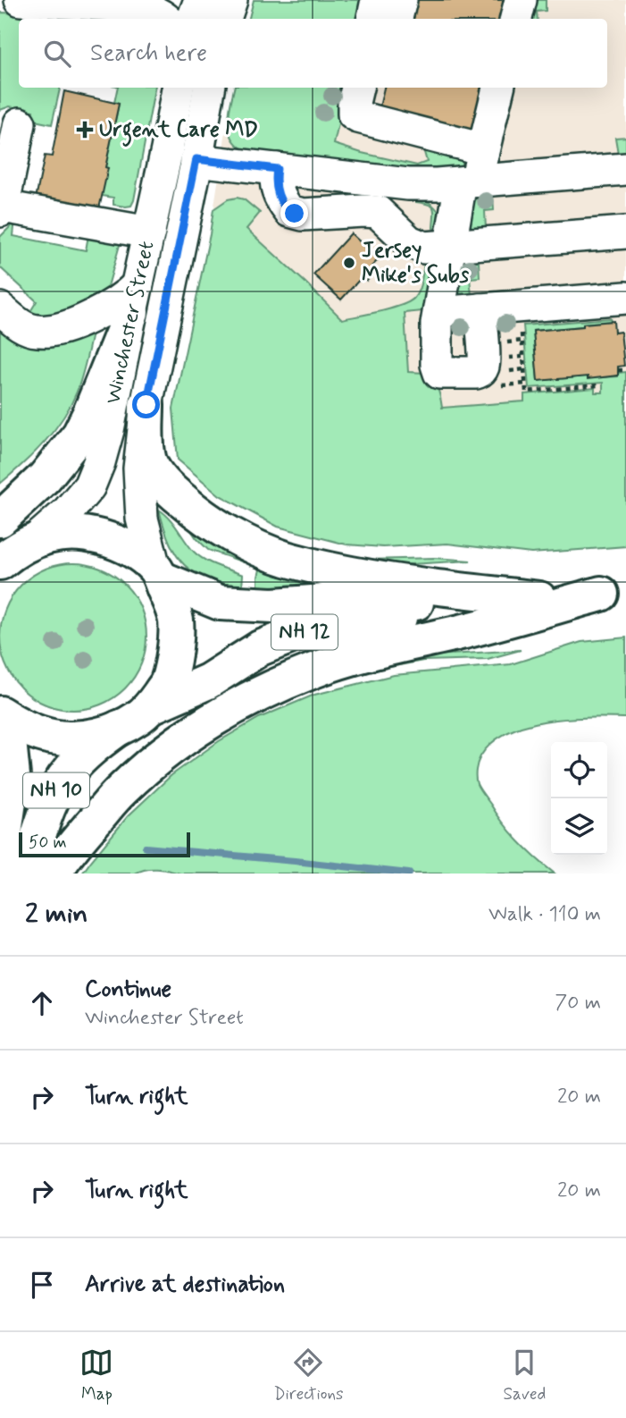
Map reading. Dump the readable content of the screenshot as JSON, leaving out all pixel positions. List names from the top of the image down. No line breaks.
{"streets":{"main road":["NH 12","NH 10"],"street":["Winchester Street"]},"crossings":[["Winchester Street","NH 12"],["Winchester Street","NH 10"],["NH 12","NH 10"]],"places":{"health":["Urgent Care MD"],"other":["Jersey Mike's Subs"]},"scale_bar":"50 m","page":{"search":"Search here","scale":"50 m","heading":["2 min","Walk · 110 m"],"list":[["Continue","Winchester Street","70 m"],["Turn right","20 m"],["Turn right","20 m"],"Arrive at destination"],"nav":["Map","Directions","Saved"]}}
